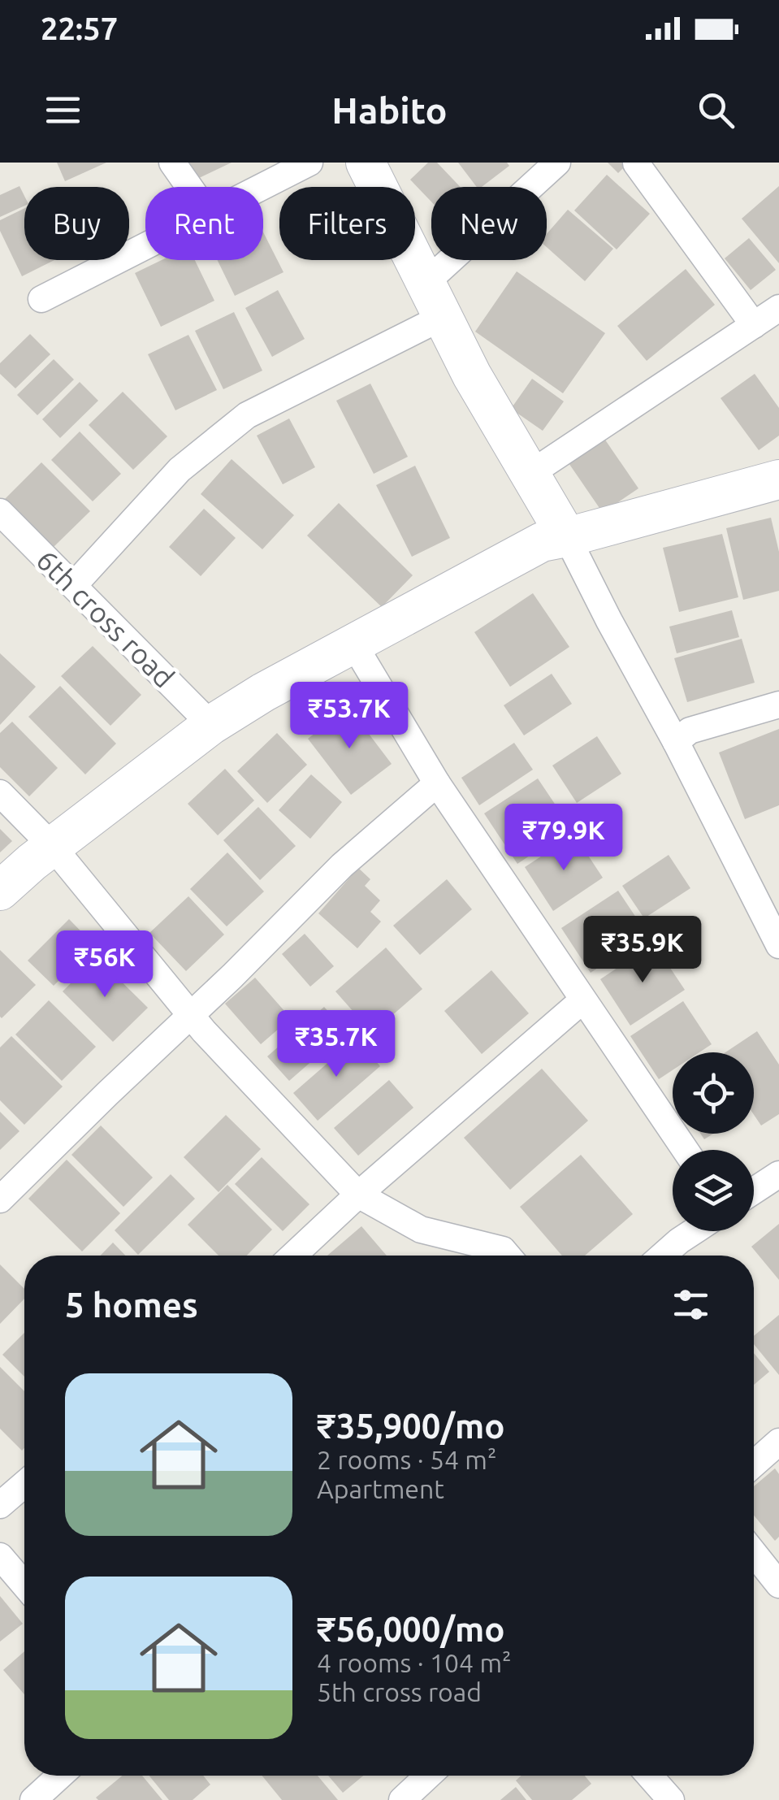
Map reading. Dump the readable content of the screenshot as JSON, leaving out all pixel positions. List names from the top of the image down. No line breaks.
{"streets":{"street":["6th cross road"]},"page":{"status":"22:57","header":"Habito","chip":["Buy","Rent","Filters","New"],"price":["₹53.7K","₹79.9K","₹35.9K","₹56K","₹35.7K"],"heading":"5 homes","list":[{"name":"₹35,900/mo","note":"2 rooms · 54 m² · Apartment"},{"name":"₹56,000/mo","note":"4 rooms · 104 m² · 5th cross road"}]}}
